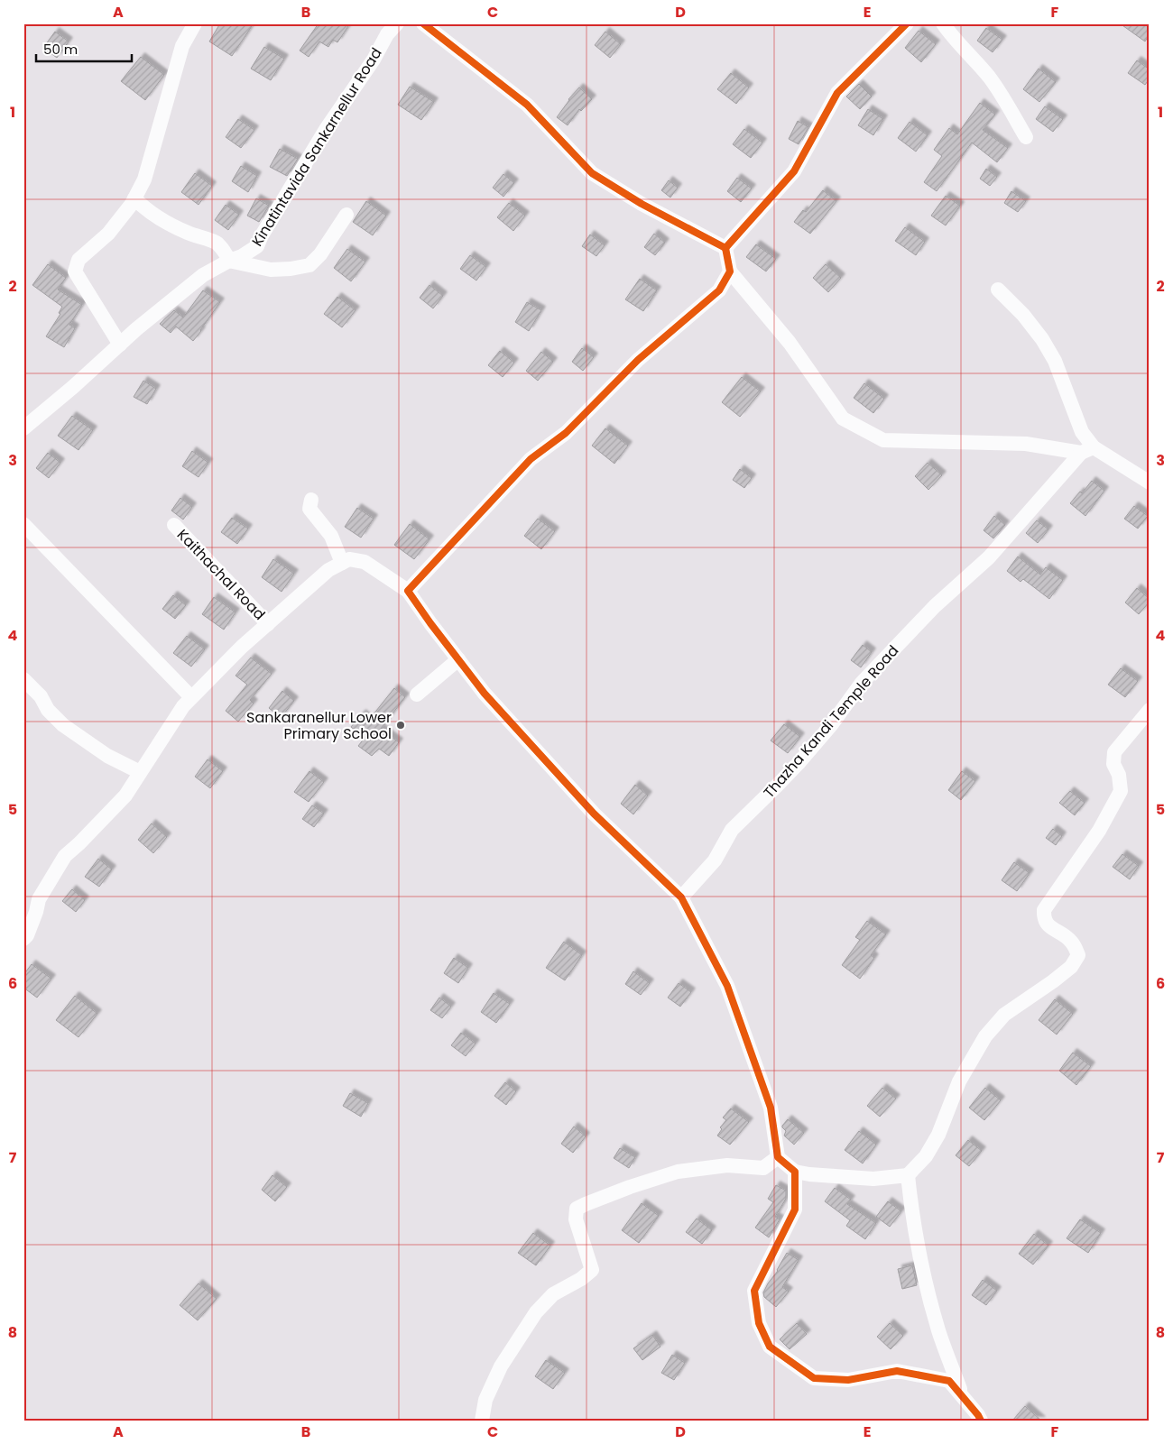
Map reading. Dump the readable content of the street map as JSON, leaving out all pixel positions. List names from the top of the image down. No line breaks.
{"streets":{"street":["Kinatintavida Sankarnellur Road","Kaithachal Road","Thazha Kandi Temple Road"]},"places":["Sankaranellur Lower Primary School"],"scale_bar":"50 m","grid":{"columns":["A","B","C","D","E","F"],"rows":["1","2","3","4","5","6","7","8"]}}
